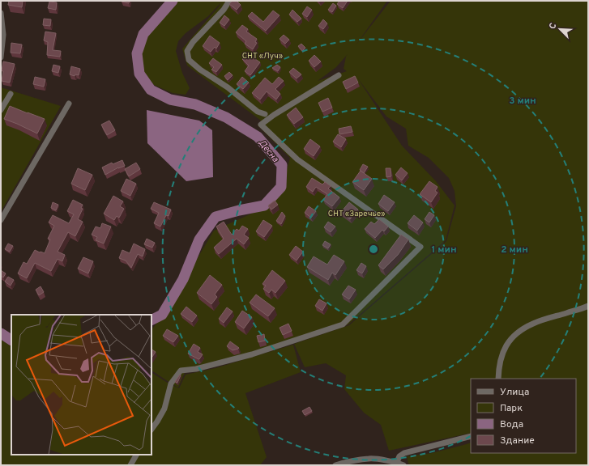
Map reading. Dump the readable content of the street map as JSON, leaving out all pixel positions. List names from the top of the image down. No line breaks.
{"water":["Десна"],"parks":["СНТ «Луч»","СНТ «Заречье»"],"legend":["Улица","Парк","Вода","Здание"],"north":"top left","rings":["3 мин","1 мин","2 мин"]}
